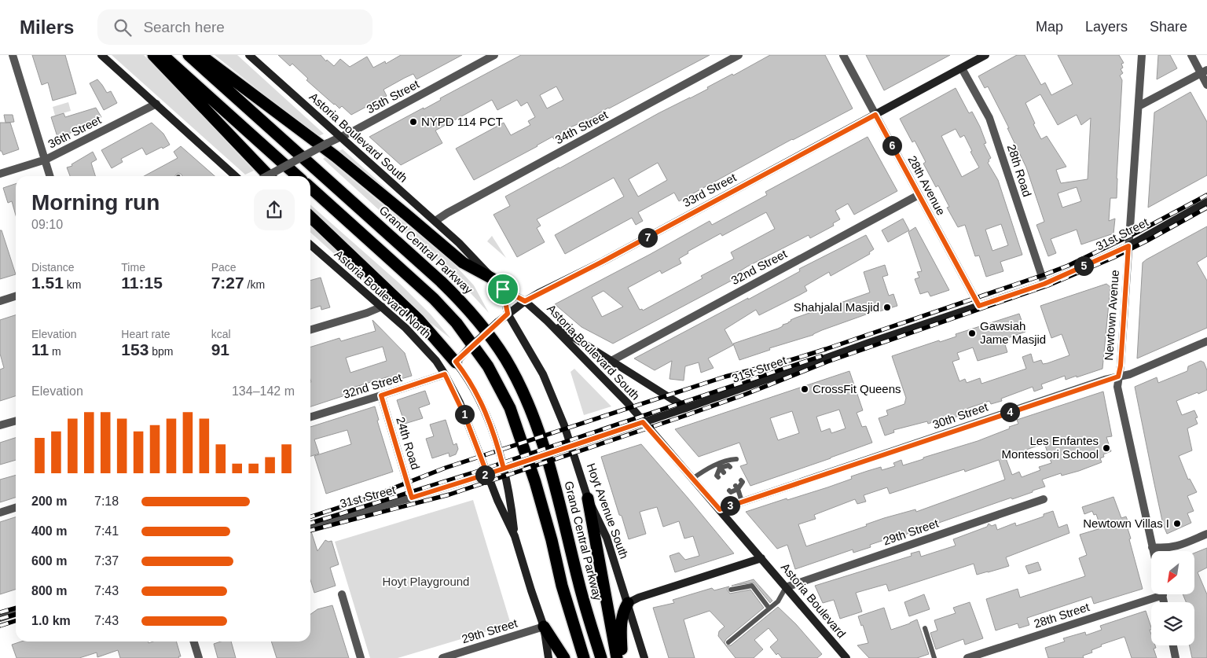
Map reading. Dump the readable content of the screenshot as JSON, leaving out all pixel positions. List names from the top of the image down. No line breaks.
{"streets":{"highway":["Grand Central Parkway"],"main road":["Astoria Boulevard South","33rd Street","31st Street","Astoria Boulevard North","Hoyt Avenue South","Astoria Boulevard"],"street":["35th Street","34th Street","36th Street","28th Road","28th Avenue","32nd Street","Newtown Avenue","30th Street","24th Road","29th Street","28th Street"]},"crossings":[["35th Street","Astoria Boulevard South"],["34th Street","Astoria Boulevard South"],["Astoria Boulevard South","33rd Street"],["Astoria Boulevard South","31st Street"],["Astoria Boulevard South","30th Street"],["Astoria Boulevard South","Hoyt Avenue South"],["Astoria Boulevard South","Astoria Boulevard"],["28th Road","33rd Street"],["28th Road","31st Street"],["28th Avenue","33rd Street"],["28th Avenue","31st Street"],["28th Avenue","32nd Street"],["33rd Street","Hoyt Avenue South"],["31st Street","Astoria Boulevard North"],["31st Street","Newtown Avenue"],["31st Street","24th Road"],["31st Street","Hoyt Avenue South"],["32nd Street","Astoria Boulevard North"],["32nd Street","24th Road"],["Newtown Avenue","30th Street"],["29th Street","Astoria Boulevard"]],"parks":["Hoyt Playground"],"places":["NYPD 114 PCT","Shahjalal Masjid","Gawsiah Jame Masjid","CrossFit Queens","Les Enfantes Montessori School","Newtown Villas I"],"north":"bottom left","page":{"header":"Milers","search":"Search here","nav":["Map","Layers","Share"],"pins":["6","7","5","4","1","2","3"],"heading":["Morning run","09:10"],"stats":[["Distance","1.51 km"],["Time","11:15"],["Pace","7:27 /km"],["Elevation","11 m"],["Heart rate","153 bpm"],["kcal","91"]],"chart":["Elevation","134–142 m"],"list":[{"name":"200 m","note":"7:18"},{"name":"400 m","note":"7:41"},{"name":"600 m","note":"7:37"},{"name":"800 m","note":"7:43"},{"name":"1.0 km","note":"7:43"}]}}
